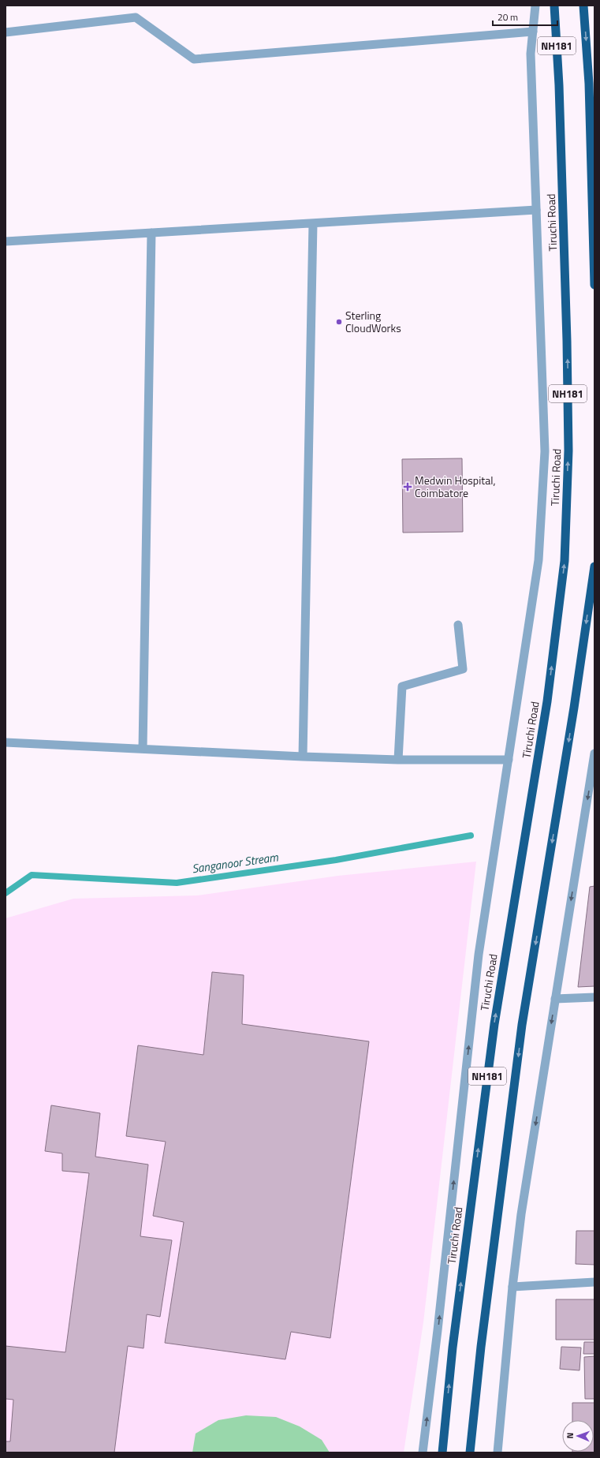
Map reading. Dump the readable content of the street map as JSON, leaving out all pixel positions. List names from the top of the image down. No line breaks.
{"streets":{"highway":["NH181","Tiruchi Road"]},"water":["Sanganoor Stream"],"places":{"other":["Sterling CloudWorks"],"health":["Medwin Hospital, Coimbatore"]},"scale_bar":"20 m","north":"left"}
